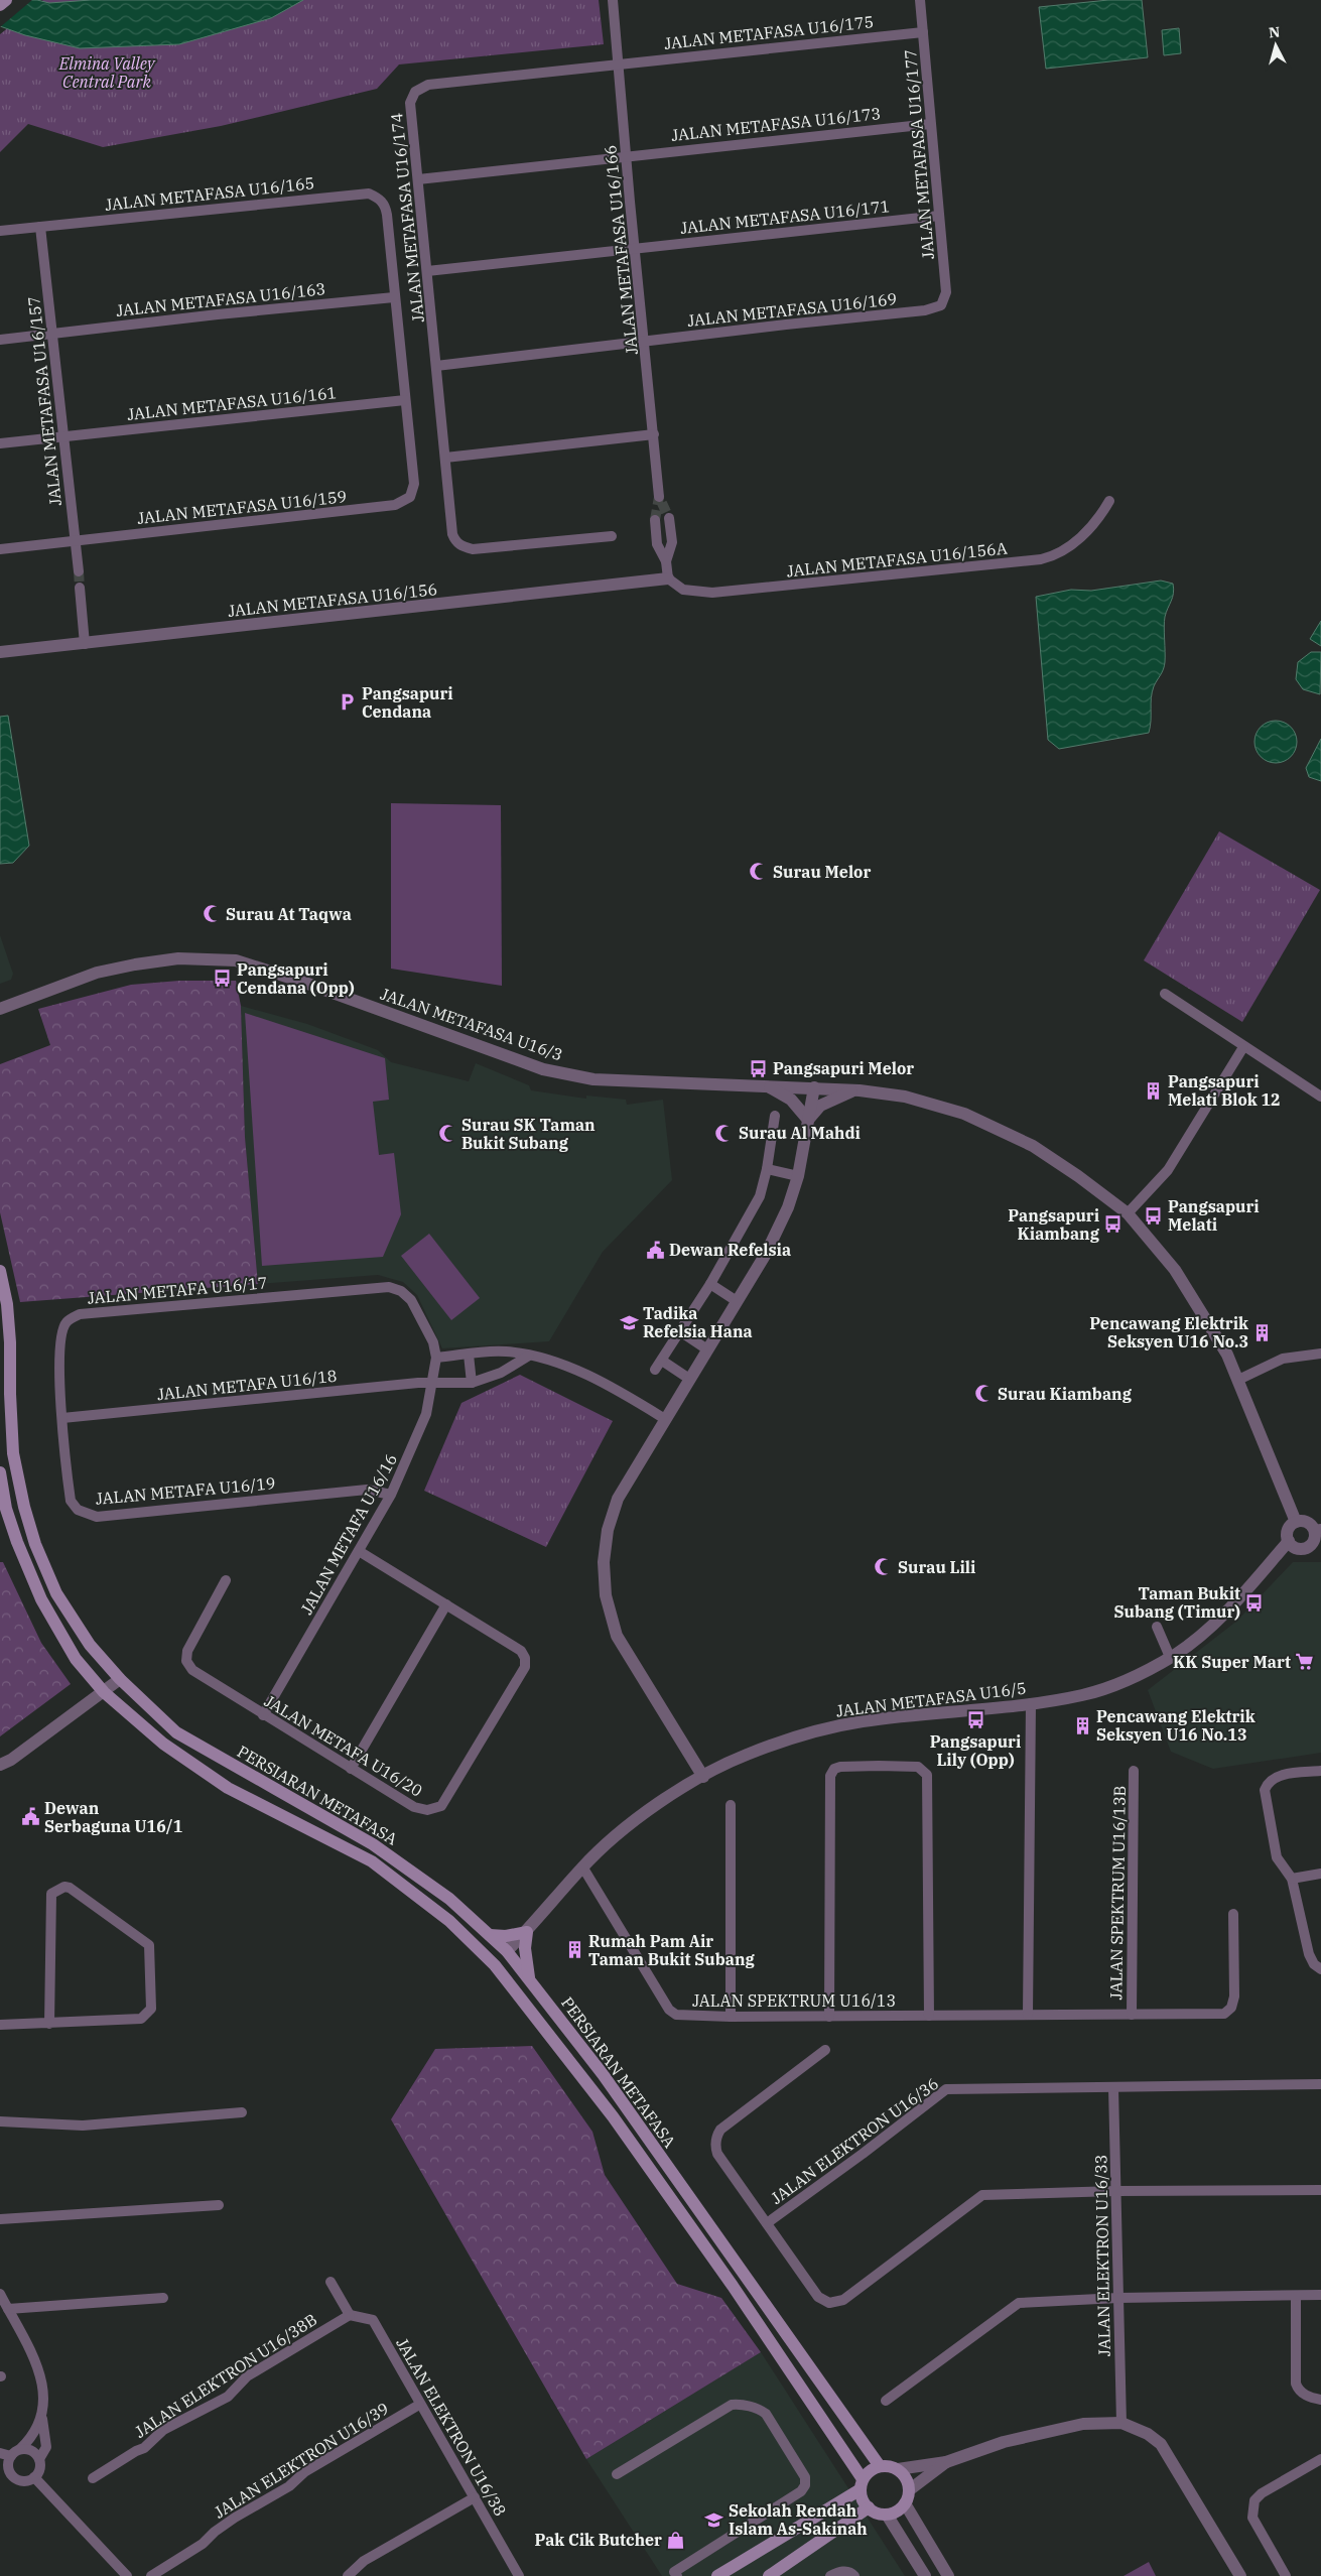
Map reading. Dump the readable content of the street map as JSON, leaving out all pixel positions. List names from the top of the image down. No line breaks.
{"streets":{"main road":["PERSIARAN METAFASA"],"street":["JALAN METAFASA U16/175","JALAN METAFASA U16/173","JALAN METAFASA U16/177","JALAN METAFASA U16/165","JALAN METAFASA U16/171","JALAN METAFASA U16/174","JALAN METAFASA U16/166","JALAN METAFASA U16/163","JALAN METAFASA U16/169","JALAN METAFASA U16/157","JALAN METAFASA U16/161","JALAN METAFASA U16/159","JALAN METAFASA U16/156A","JALAN METAFASA U16/156","JALAN METAFASA U16/3","JALAN METAFA U16/17","JALAN METAFA U16/18","JALAN METAFA U16/19","JALAN METAFA U16/16","JALAN METAFASA U16/5","JALAN METAFA U16/20","JALAN SPEKTRUM U16/13B","JALAN SPEKTRUM U16/13","JALAN ELEKTRON U16/36","JALAN ELEKTRON U16/33","JALAN ELEKTRON U16/38B","JALAN ELEKTRON U16/38","JALAN ELEKTRON U16/39"]},"crossings":[["JALAN METAFASA U16/175","JALAN METAFASA U16/177"],["JALAN METAFASA U16/175","JALAN METAFASA U16/174"],["JALAN METAFASA U16/175","JALAN METAFASA U16/166"],["JALAN METAFASA U16/173","JALAN METAFASA U16/177"],["JALAN METAFASA U16/173","JALAN METAFASA U16/174"],["JALAN METAFASA U16/173","JALAN METAFASA U16/166"],["JALAN METAFASA U16/177","JALAN METAFASA U16/171"],["JALAN METAFASA U16/177","JALAN METAFASA U16/169"],["JALAN METAFASA U16/165","JALAN METAFASA U16/163"],["JALAN METAFASA U16/165","JALAN METAFASA U16/157"],["JALAN METAFASA U16/171","JALAN METAFASA U16/174"],["JALAN METAFASA U16/171","JALAN METAFASA U16/166"],["JALAN METAFASA U16/174","JALAN METAFASA U16/166"],["JALAN METAFASA U16/174","JALAN METAFASA U16/169"],["JALAN METAFASA U16/166","JALAN METAFASA U16/169"],["JALAN METAFASA U16/163","JALAN METAFASA U16/157"],["JALAN METAFASA U16/157","JALAN METAFASA U16/161"],["JALAN METAFASA U16/157","JALAN METAFASA U16/159"],["JALAN METAFASA U16/161","JALAN METAFASA U16/159"],["JALAN METAFASA U16/156A","JALAN METAFASA U16/156"],["JALAN METAFASA U16/3","JALAN METAFASA U16/5"],["JALAN METAFA U16/17","JALAN METAFA U16/18"],["JALAN METAFA U16/17","JALAN METAFA U16/19"],["JALAN METAFA U16/17","JALAN METAFA U16/16"],["JALAN METAFA U16/18","JALAN METAFA U16/19"],["JALAN METAFA U16/18","JALAN METAFA U16/16"],["JALAN METAFA U16/19","JALAN METAFA U16/16"],["JALAN METAFA U16/16","JALAN METAFA U16/20"],["JALAN METAFASA U16/5","PERSIARAN METAFASA"],["JALAN METAFASA U16/5","JALAN SPEKTRUM U16/13"],["JALAN SPEKTRUM U16/13B","JALAN SPEKTRUM U16/13"],["JALAN ELEKTRON U16/36","JALAN ELEKTRON U16/33"],["JALAN ELEKTRON U16/38B","JALAN ELEKTRON U16/38"],["JALAN ELEKTRON U16/38","JALAN ELEKTRON U16/39"]],"parks":["Elmina Valley Central Park"],"places":{"parking":["Pangsapuri Cendana"],"mosque":["Surau Melor","Surau At Taqwa","Surau Al Mahdi","Surau SK Taman Bukit Subang","Surau Kiambang","Surau Lili"],"bus stop":["Pangsapuri Cendana (Opp)","Pangsapuri Melor","Pangsapuri Melati","Pangsapuri Kiambang","Taman Bukit Subang (Timur)","Pangsapuri Lily (Opp)"],"building":["Pangsapuri Melati Blok 12","Pencawang Elektrik Seksyen U16 No.3","Pencawang Elektrik Seksyen U16 No.13","Rumah Pam Air Taman Bukit Subang"],"public building":["Dewan Refelsia","Dewan Serbaguna U16/1"],"school or university":["Tadika Refelsia Hana","Sekolah Rendah Islam As-Sakinah"],"supermarket":["KK Super Mart"],"shop":["Pak Cik Butcher"]},"north":"top"}
